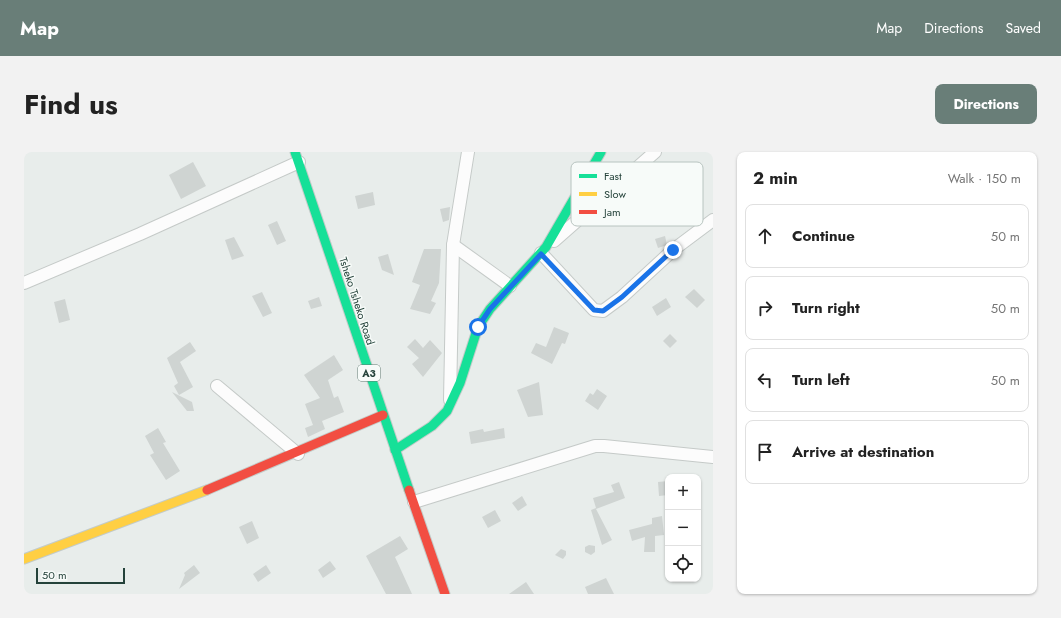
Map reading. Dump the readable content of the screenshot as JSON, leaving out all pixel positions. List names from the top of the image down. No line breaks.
{"streets":{"main road":["Tsheko Tsheko Road","A3"]},"legend":["Fast","Slow","Jam"],"scale_bar":"50 m","page":{"header":"Map","nav":["Map","Directions","Saved"],"title":"Find us","buttons":"Directions","heading":["2 min","Walk · 150 m"],"list":[["Continue","50 m"],["Turn right","50 m"],["Turn left","50 m"],"Arrive at destination"],"map_buttons":["+","−"],"scale":"50 m"}}
